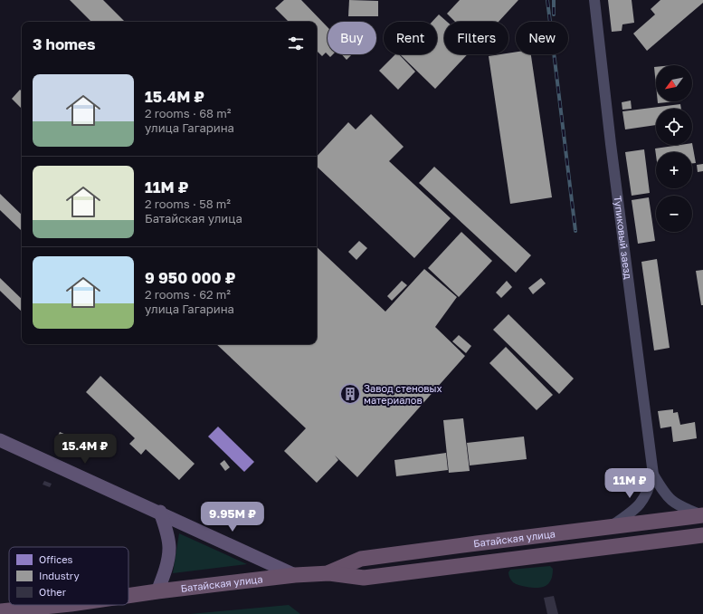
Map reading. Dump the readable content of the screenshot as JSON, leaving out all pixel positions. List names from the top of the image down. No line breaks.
{"streets":{"highway":["Батайская улица"],"street":["Тупиковый заезд"]},"places":{"building":["Завод стеновых материалов"]},"legend":["Offices","Industry","Other"],"north":"bottom left","page":{"chip":["Buy","Rent","Filters","New"],"heading":"3 homes","map_buttons":["+","−"],"list":[{"name":"15.4M ₽","note":"2 rooms · 68 m² · улица Гагарина"},{"name":"11M ₽","note":"2 rooms · 58 m² · Батайская улица"},{"name":"9 950 000 ₽","note":"2 rooms · 62 m² · улица Гагарина"}],"price":["15.4M ₽","11M ₽","9.95M ₽"]}}
